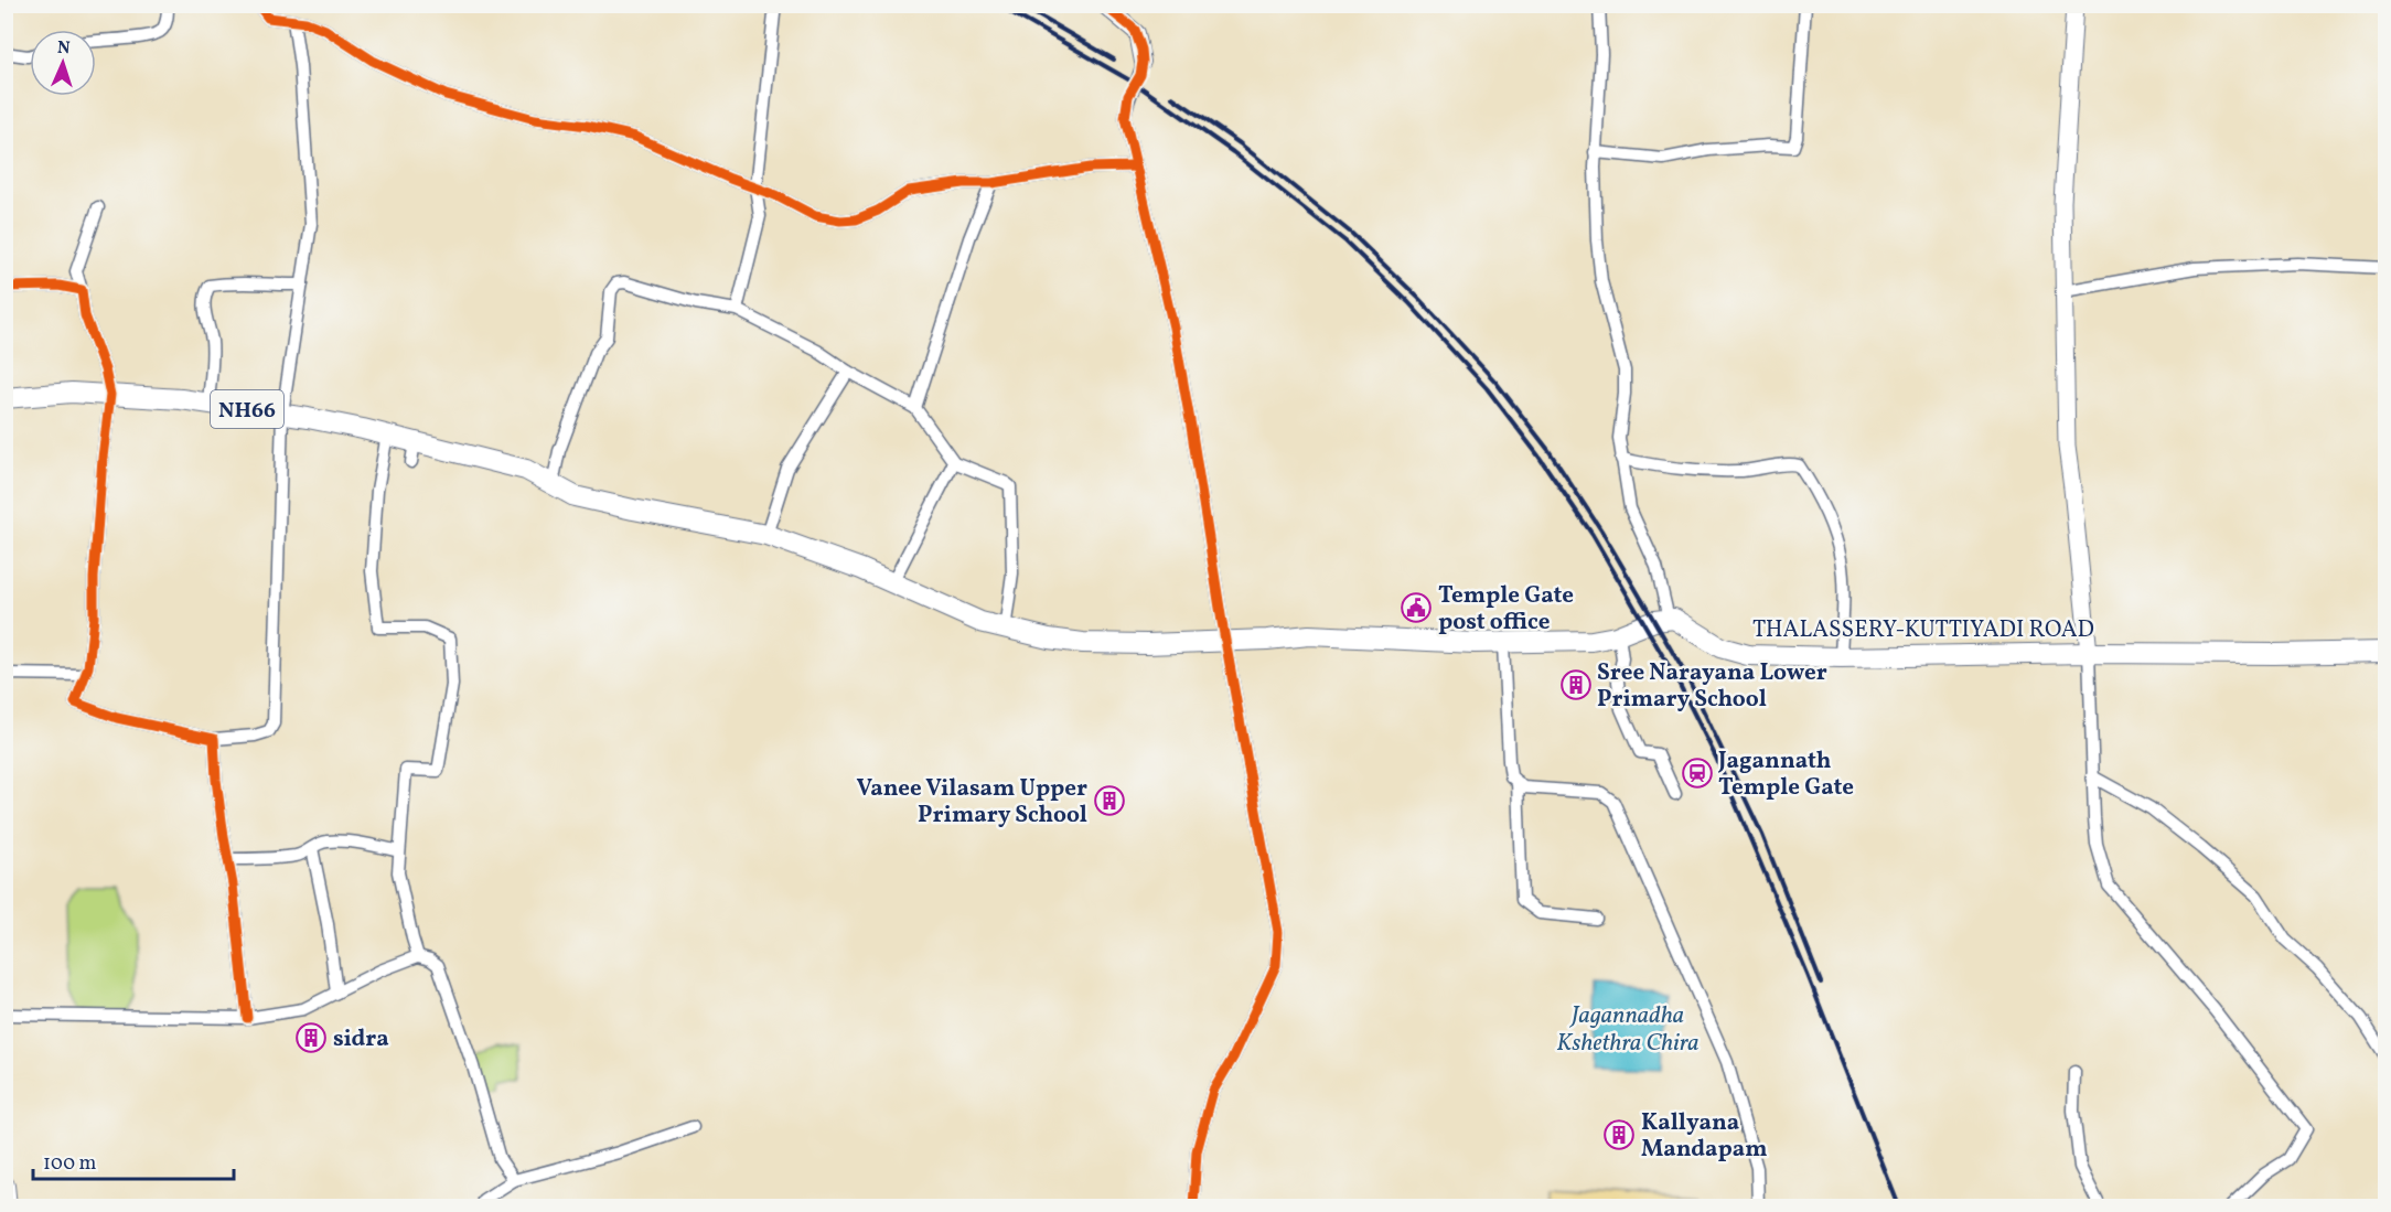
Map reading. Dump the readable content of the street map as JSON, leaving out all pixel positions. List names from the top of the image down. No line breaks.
{"streets":{"main road":["NH66","THALASSERY-KUTTIYADI ROAD"]},"water":["Jagannadha Kshethra Chira"],"places":{"public building":["Temple Gate post office"],"building":["Sree Narayana Lower Primary School","Vanee Vilasam Upper Primary School","sidra","Kallyana Mandapam"],"station":["Jagannath Temple Gate"]},"scale_bar":"100 m","north":"top"}
